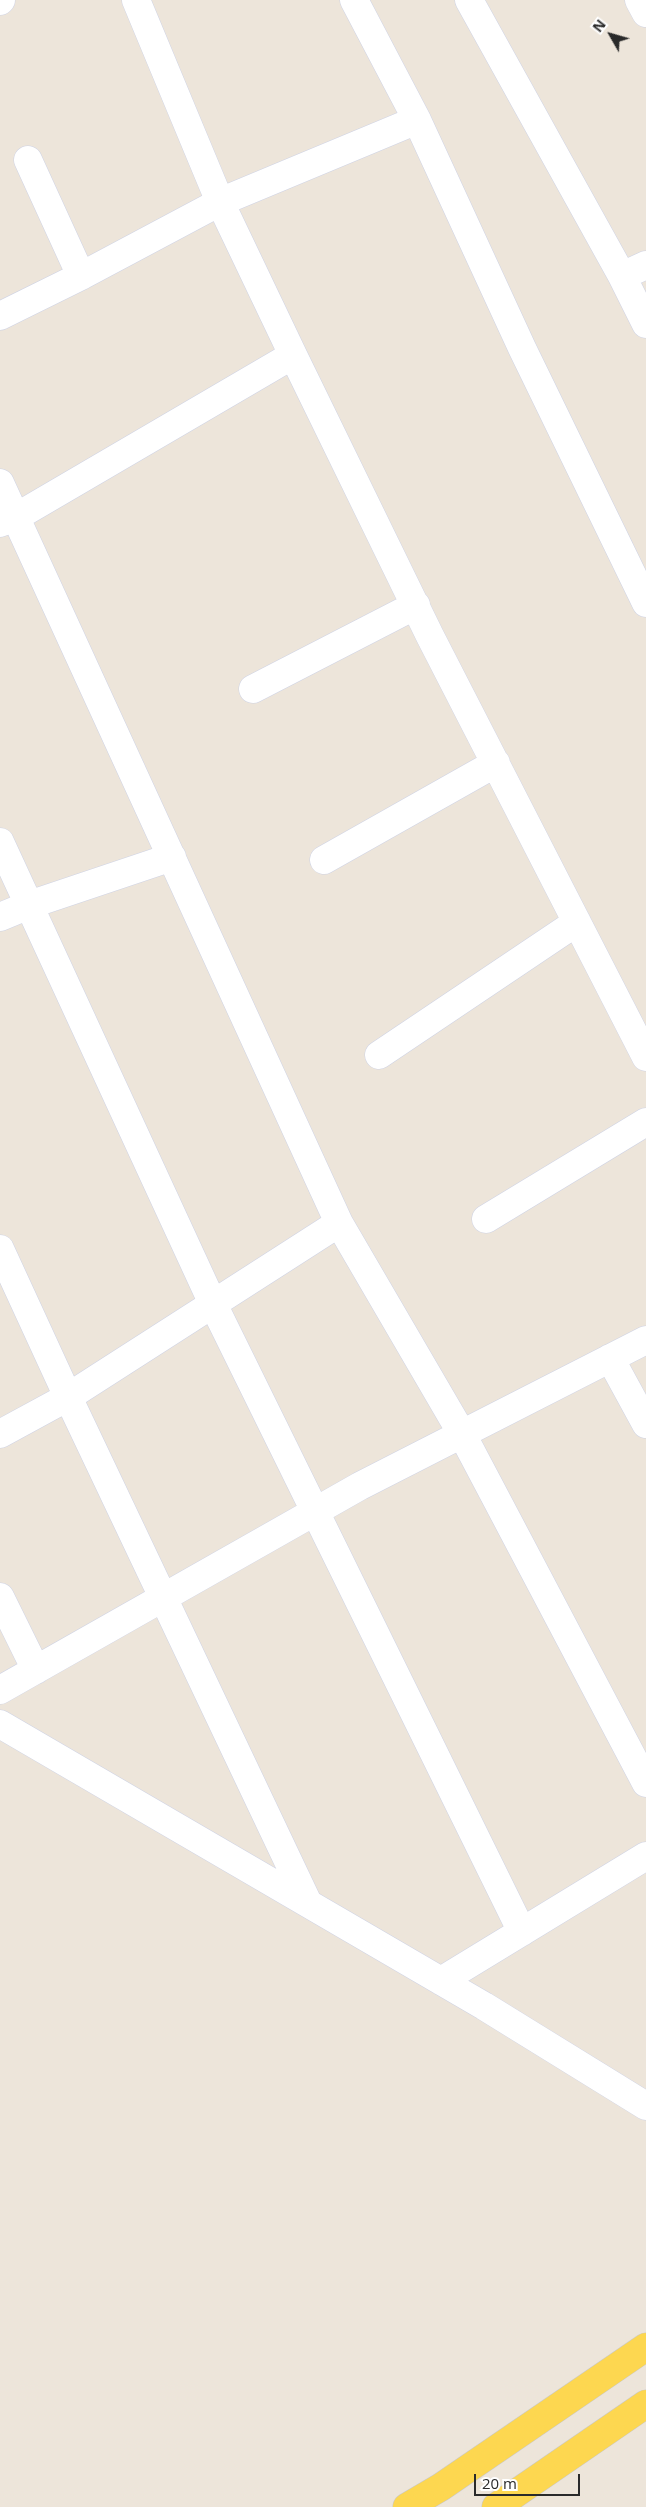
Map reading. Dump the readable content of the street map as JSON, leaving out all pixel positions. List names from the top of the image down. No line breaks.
{"scale_bar":"20 m","north":"top left"}
